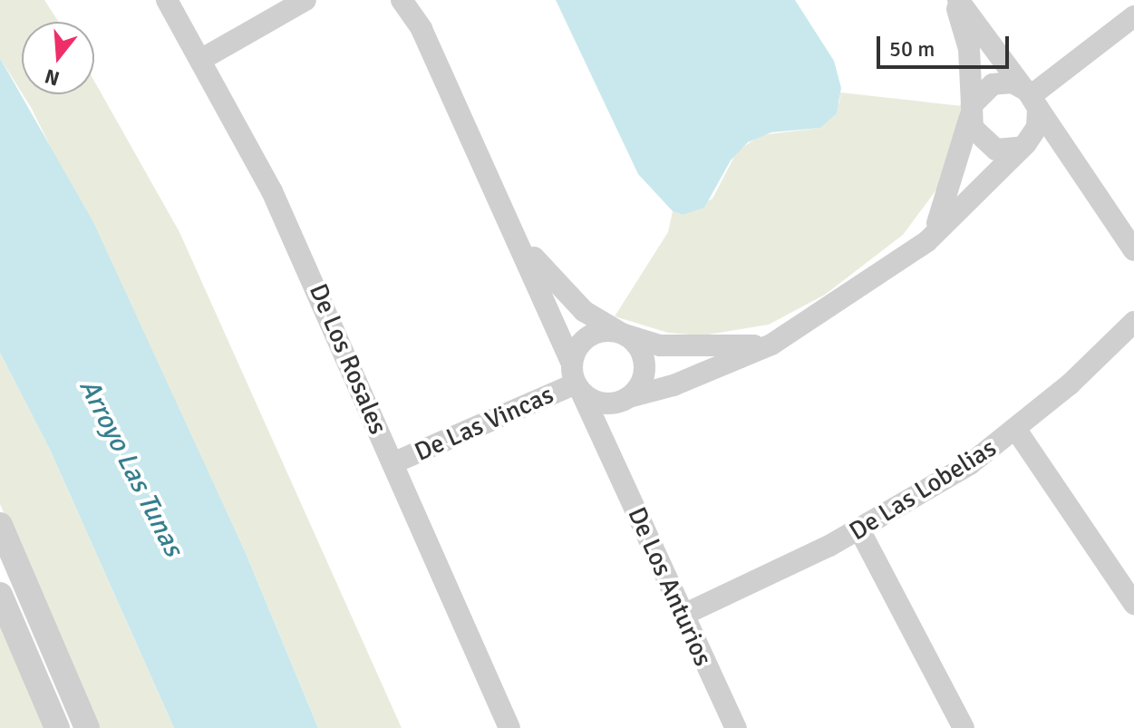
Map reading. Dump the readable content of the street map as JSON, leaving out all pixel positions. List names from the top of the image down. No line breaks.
{"streets":{"street":["De Los Rosales","De Las Vincas","De Las Lobelias","De Los Anturios"]},"crossings":[["De Los Rosales","De Las Vincas"],["De Las Vincas","De Los Anturios"],["De Las Lobelias","De Los Anturios"]],"water":["Arroyo Las Tunas"],"scale_bar":"50 m","north":"bottom"}
